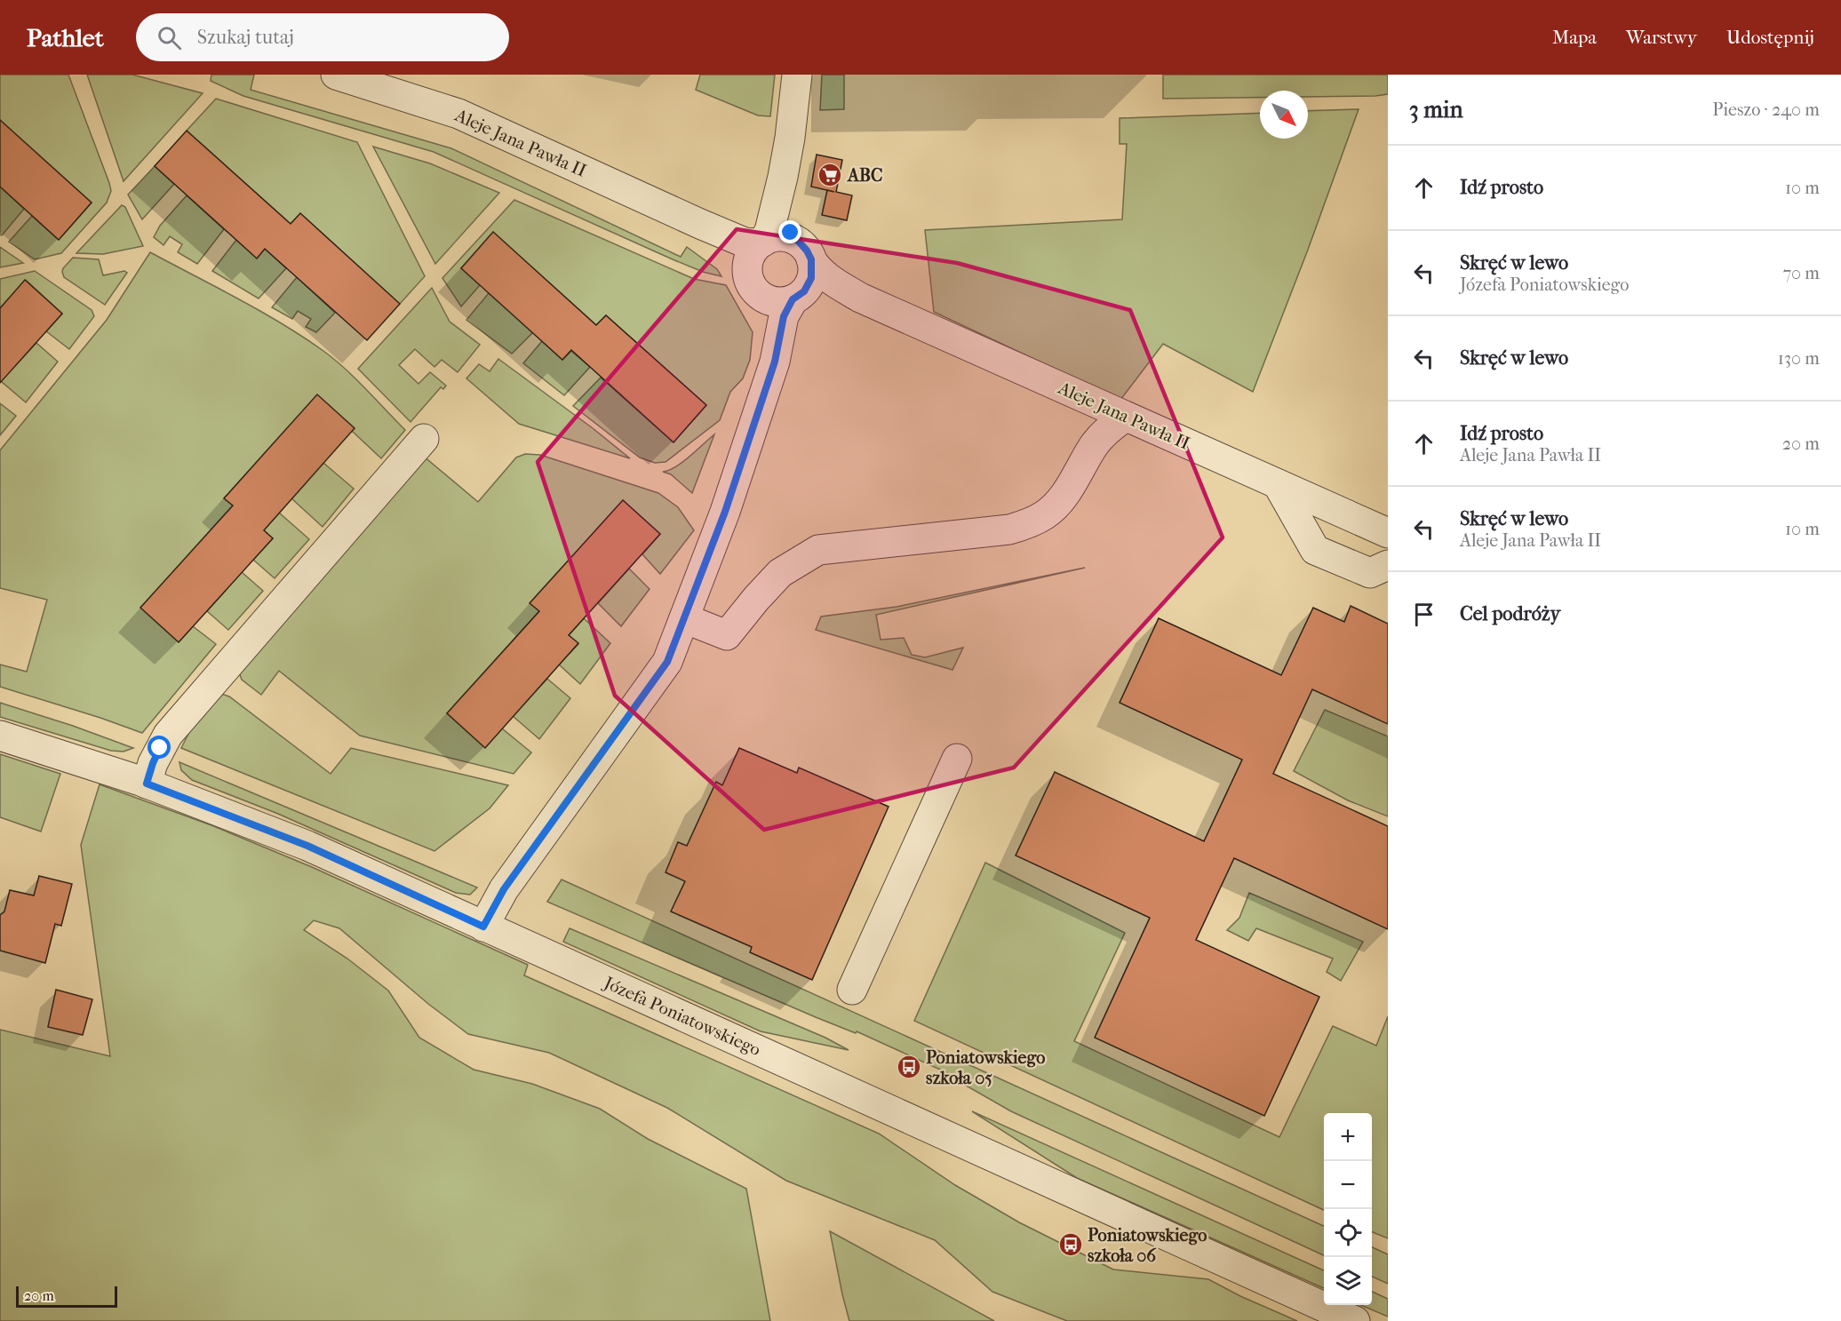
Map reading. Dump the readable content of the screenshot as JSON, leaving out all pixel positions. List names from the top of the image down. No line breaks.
{"streets":{"street":["Aleje Jana Pawła II","Józefa Poniatowskiego"]},"places":{"supermarket":["ABC"],"bus stop":["Poniatowskiego szkoła 05","Poniatowskiego szkoła 06"]},"scale_bar":"20 m","north":"bottom right","page":{"header":"Pathlet","search":"Szukaj tutaj","nav":["Mapa","Warstwy","Udostępnij"],"heading":["3 min","Pieszo · 240 m"],"list":[["Idź prosto","10 m"],["Skręć w lewo","Józefa Poniatowskiego","70 m"],["Skręć w lewo","130 m"],["Idź prosto","Aleje Jana Pawła II","20 m"],["Skręć w lewo","Aleje Jana Pawła II","10 m"],"Cel podróży"],"map_buttons":["+","−"],"scale":"20 m"}}
